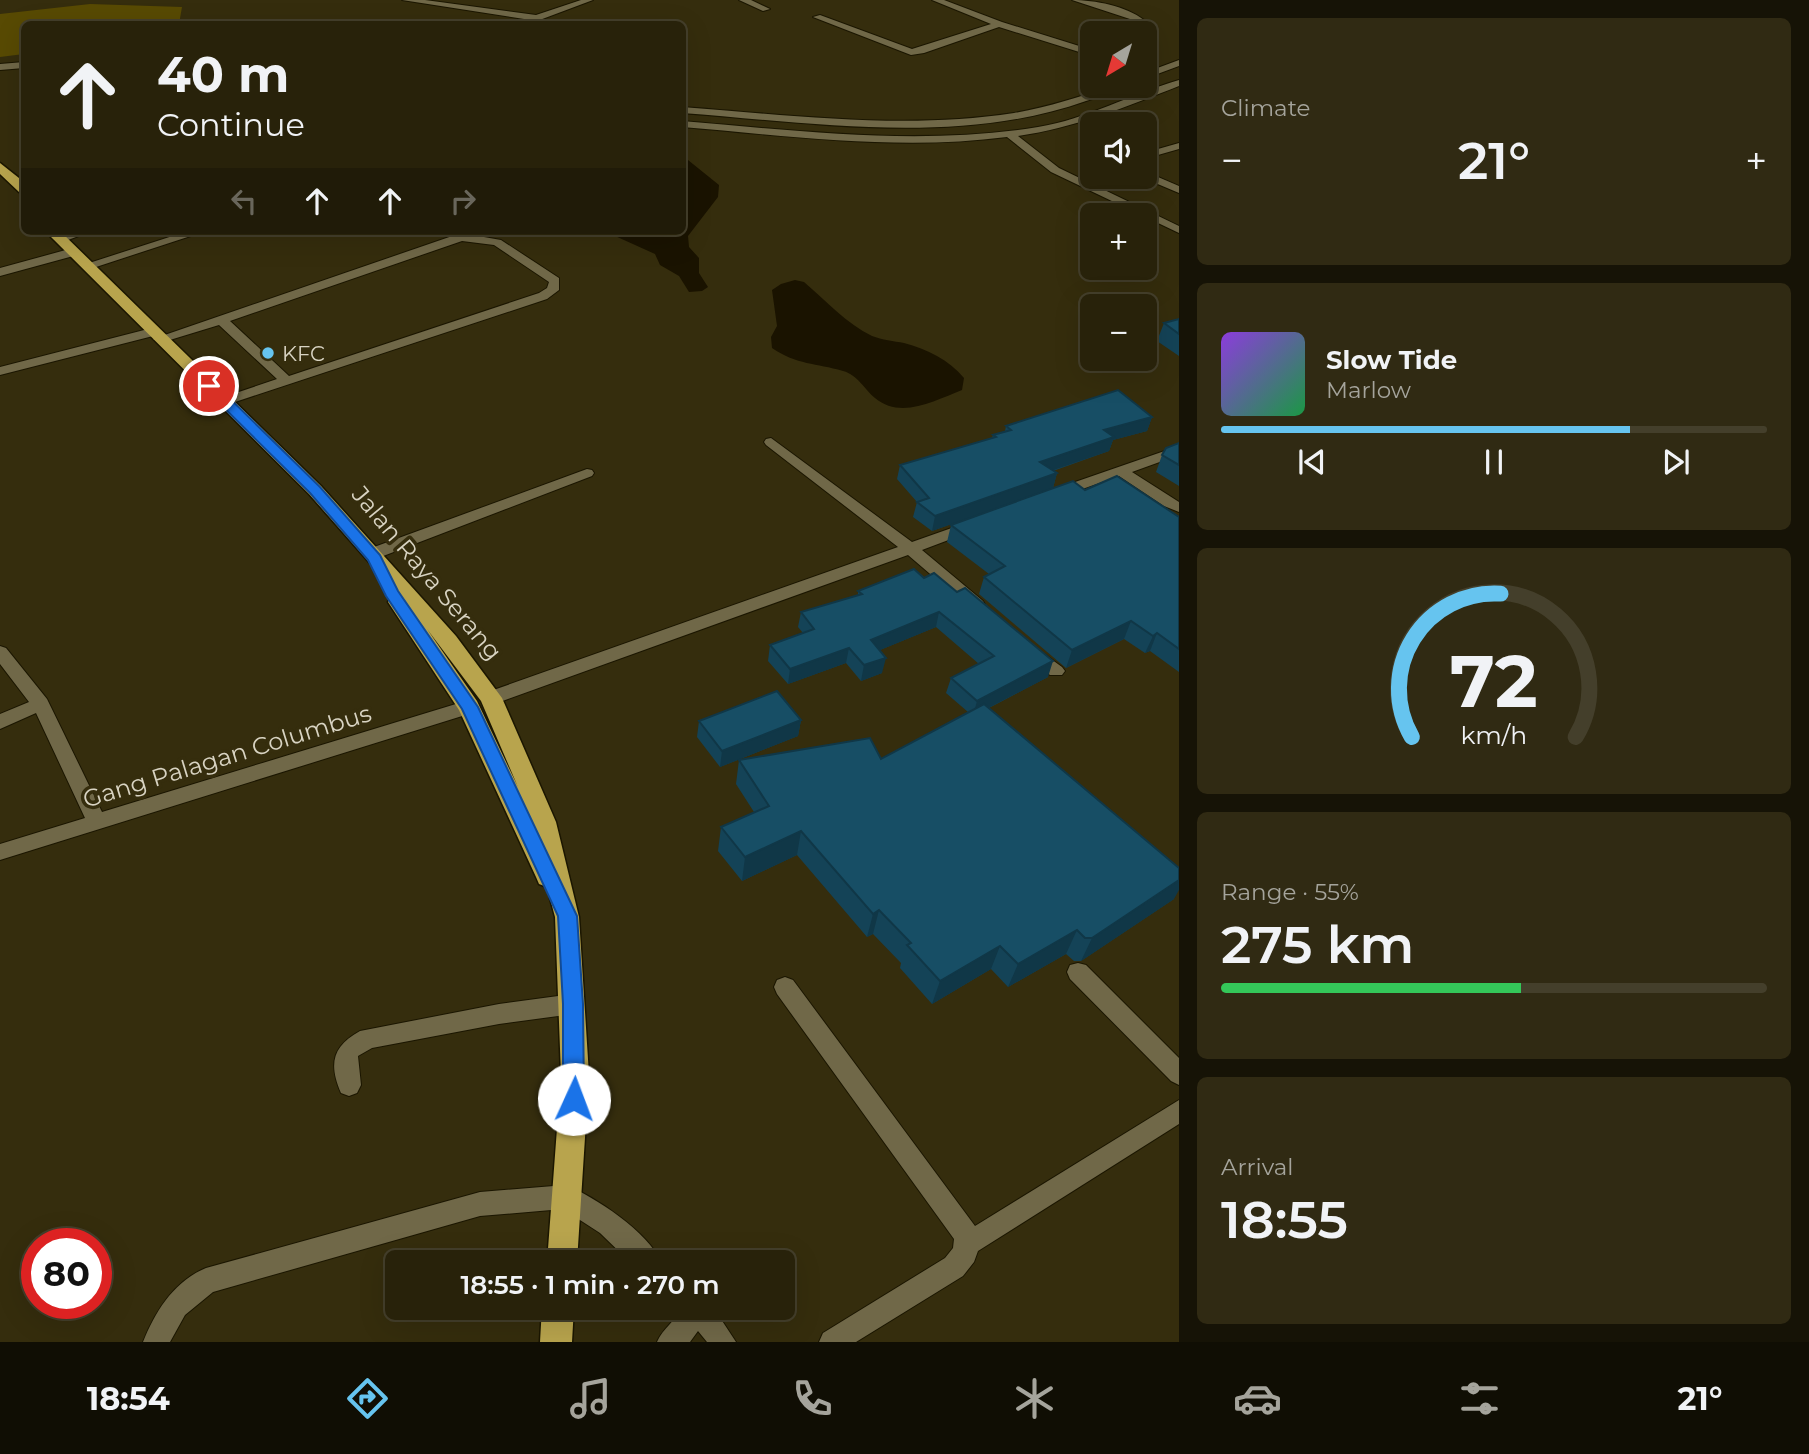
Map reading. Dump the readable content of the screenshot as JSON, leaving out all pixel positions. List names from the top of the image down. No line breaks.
{"streets":{"highway":["Jalan Raya Serang"],"street":["Gang Palagan Columbus"]},"places":["KFC"],"north":"bottom left","page":{"tile":["Climate",["Range · 55%","275 km"],["Arrival","18:55"]],"map_buttons":["+","−"],"turn":["40 m","Continue"],"heat":["−","21°","+"],"song":["Slow Tide","Marlow"],"limit":"80","trip":"18:55 · 1 min · 270 m","tabs":["18:54","21°"],"gauge":["72","km/h"]}}
